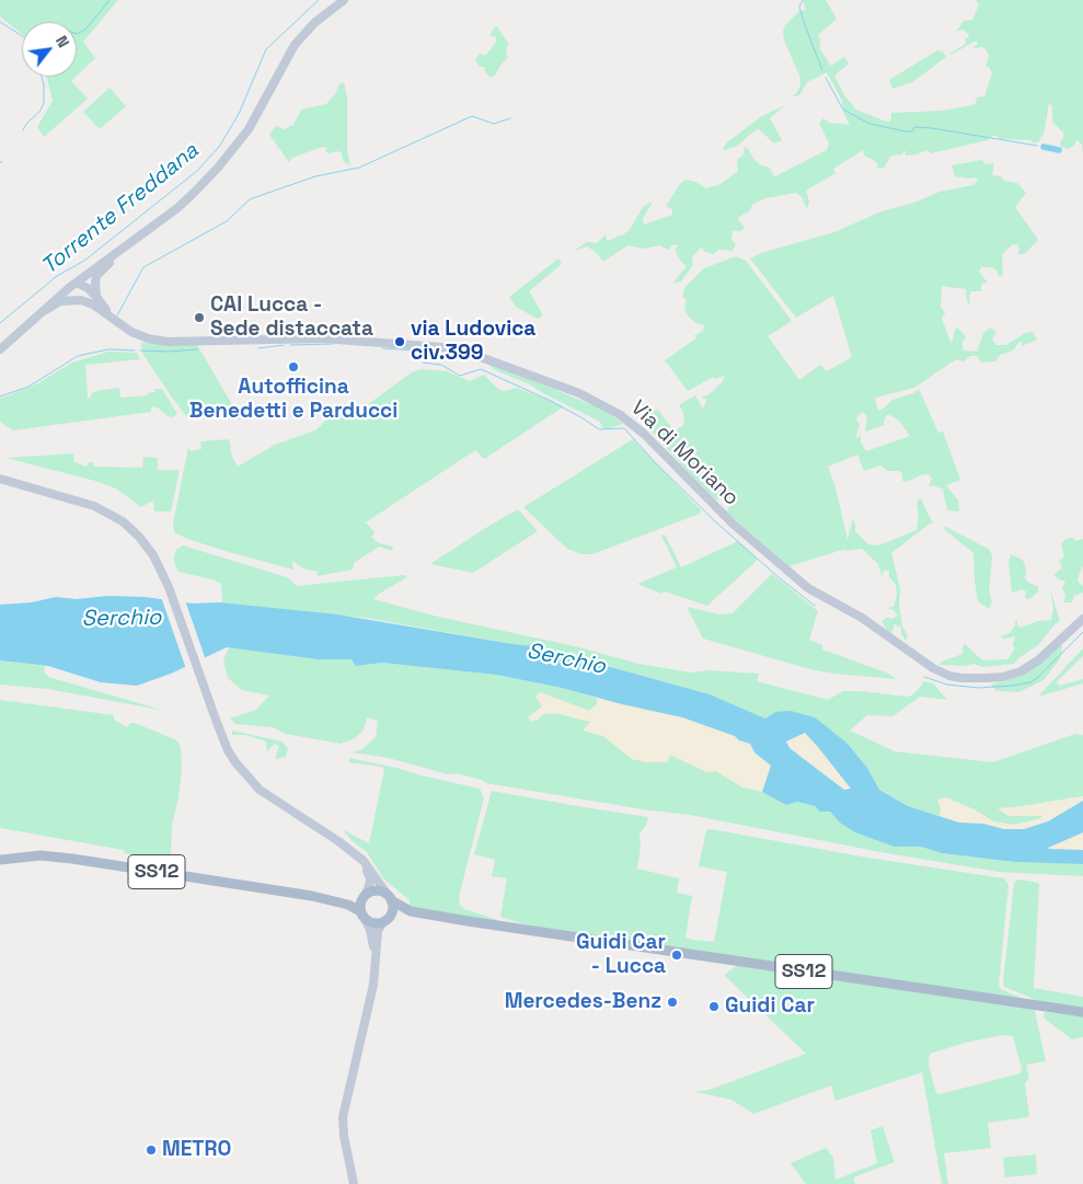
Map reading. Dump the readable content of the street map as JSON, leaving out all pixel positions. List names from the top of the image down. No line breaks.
{"streets":{"main road":["Via di Moriano","SS12"]},"water":["Torrente Freddana","Serchio"],"places":["CAI Lucca - Sede distaccata","via Ludovica civ.399","Autofficina Benedetti e Parducci","Guidi Car - Lucca","Mercedes-Benz","Guidi Car","METRO"],"north":"top right"}
